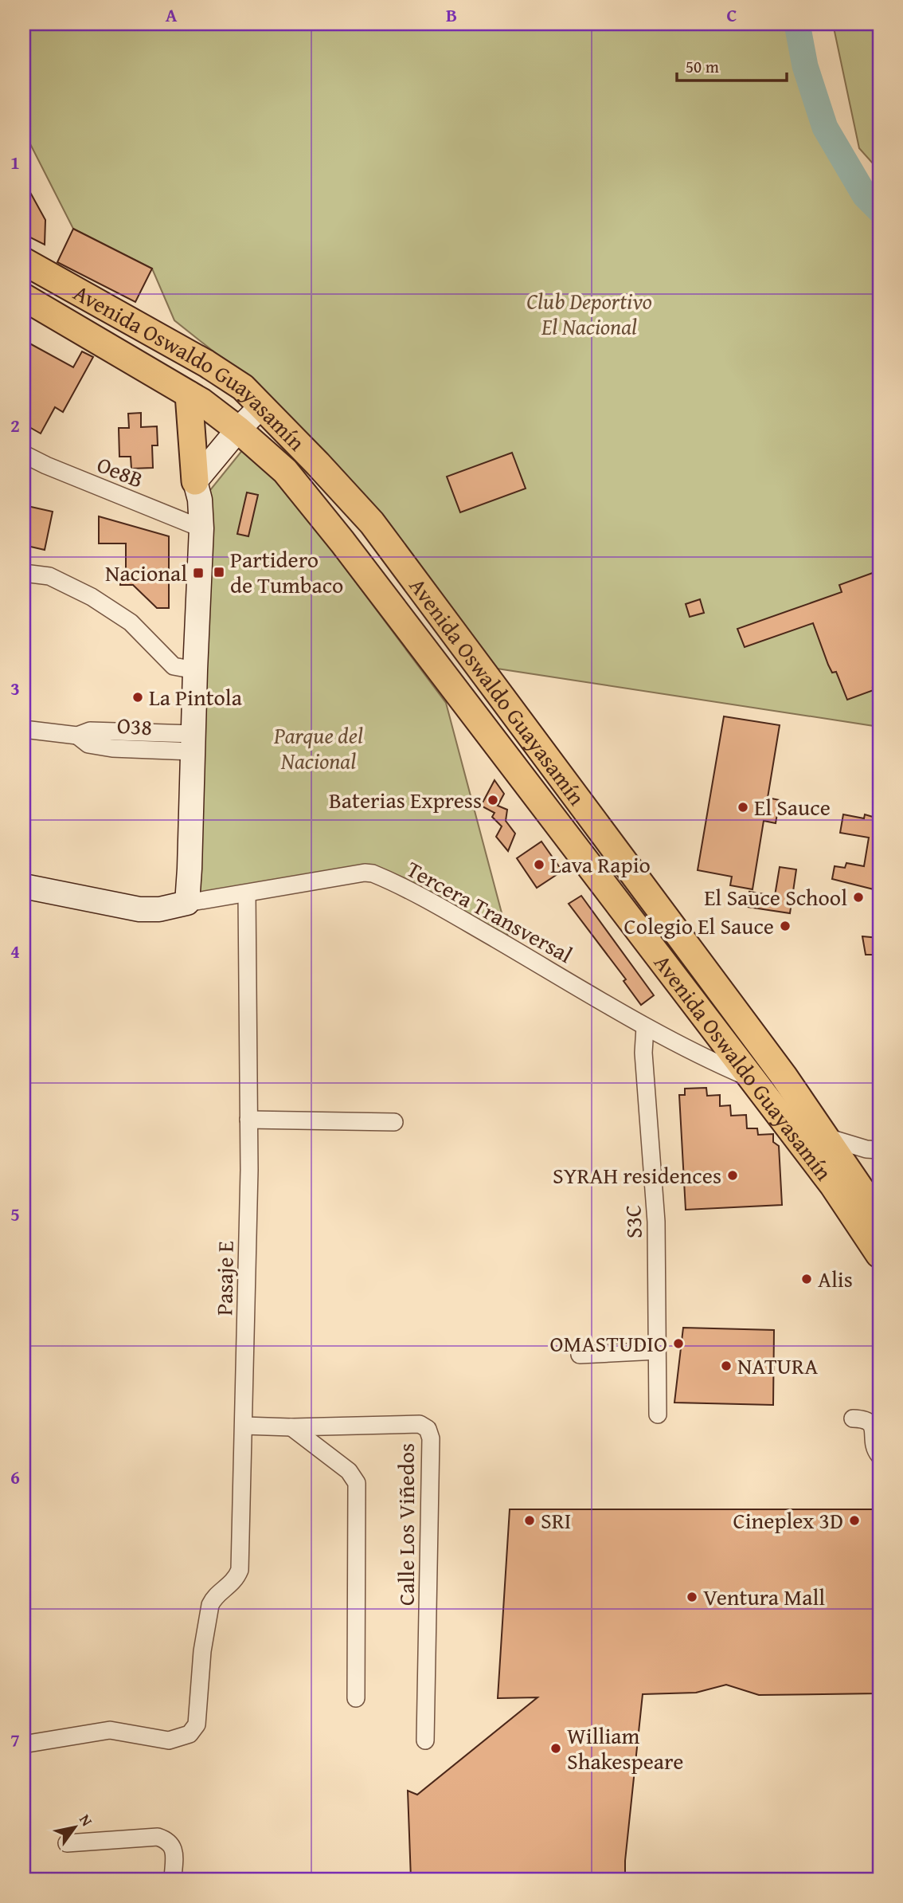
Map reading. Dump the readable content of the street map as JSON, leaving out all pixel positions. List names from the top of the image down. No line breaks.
{"streets":{"main road":["Avenida Oswaldo Guayasamín"],"street":["Oe8B","O38","Tercera Transversal","S3C","Pasaje E","Calle Los Viñedos"]},"crossings":[["Avenida Oswaldo Guayasamín","Tercera Transversal"],["Tercera Transversal","S3C"],["Tercera Transversal","Pasaje E"],["Pasaje E","Calle Los Viñedos"]],"parks":["Club Deportivo El Nacional","Parque del Nacional"],"places":{"transit":["Partidero de Tumbaco","Nacional"],"other":["La Pintola","Baterias Express","El Sauce","Lava Rapio","El Sauce School","Colegio El Sauce","SYRAH residences","Alis","OMASTUDIO","NATURA","SRI","Cineplex 3D","Ventura Mall","William Shakespeare"]},"scale_bar":"50 m","north":"top right","grid":{"columns":["A","B","C"],"rows":["1","2","3","4","5","6","7"]}}
